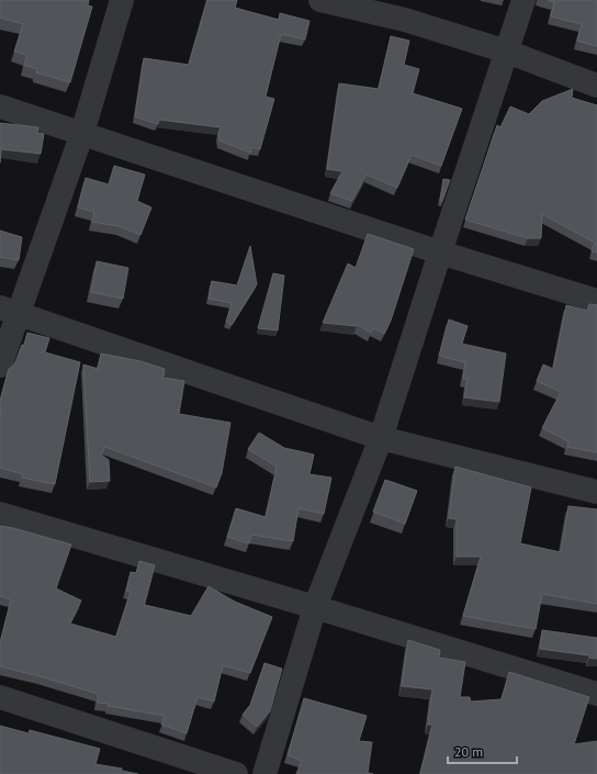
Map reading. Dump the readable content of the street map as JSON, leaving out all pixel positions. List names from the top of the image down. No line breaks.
{"scale_bar":"20 m"}
